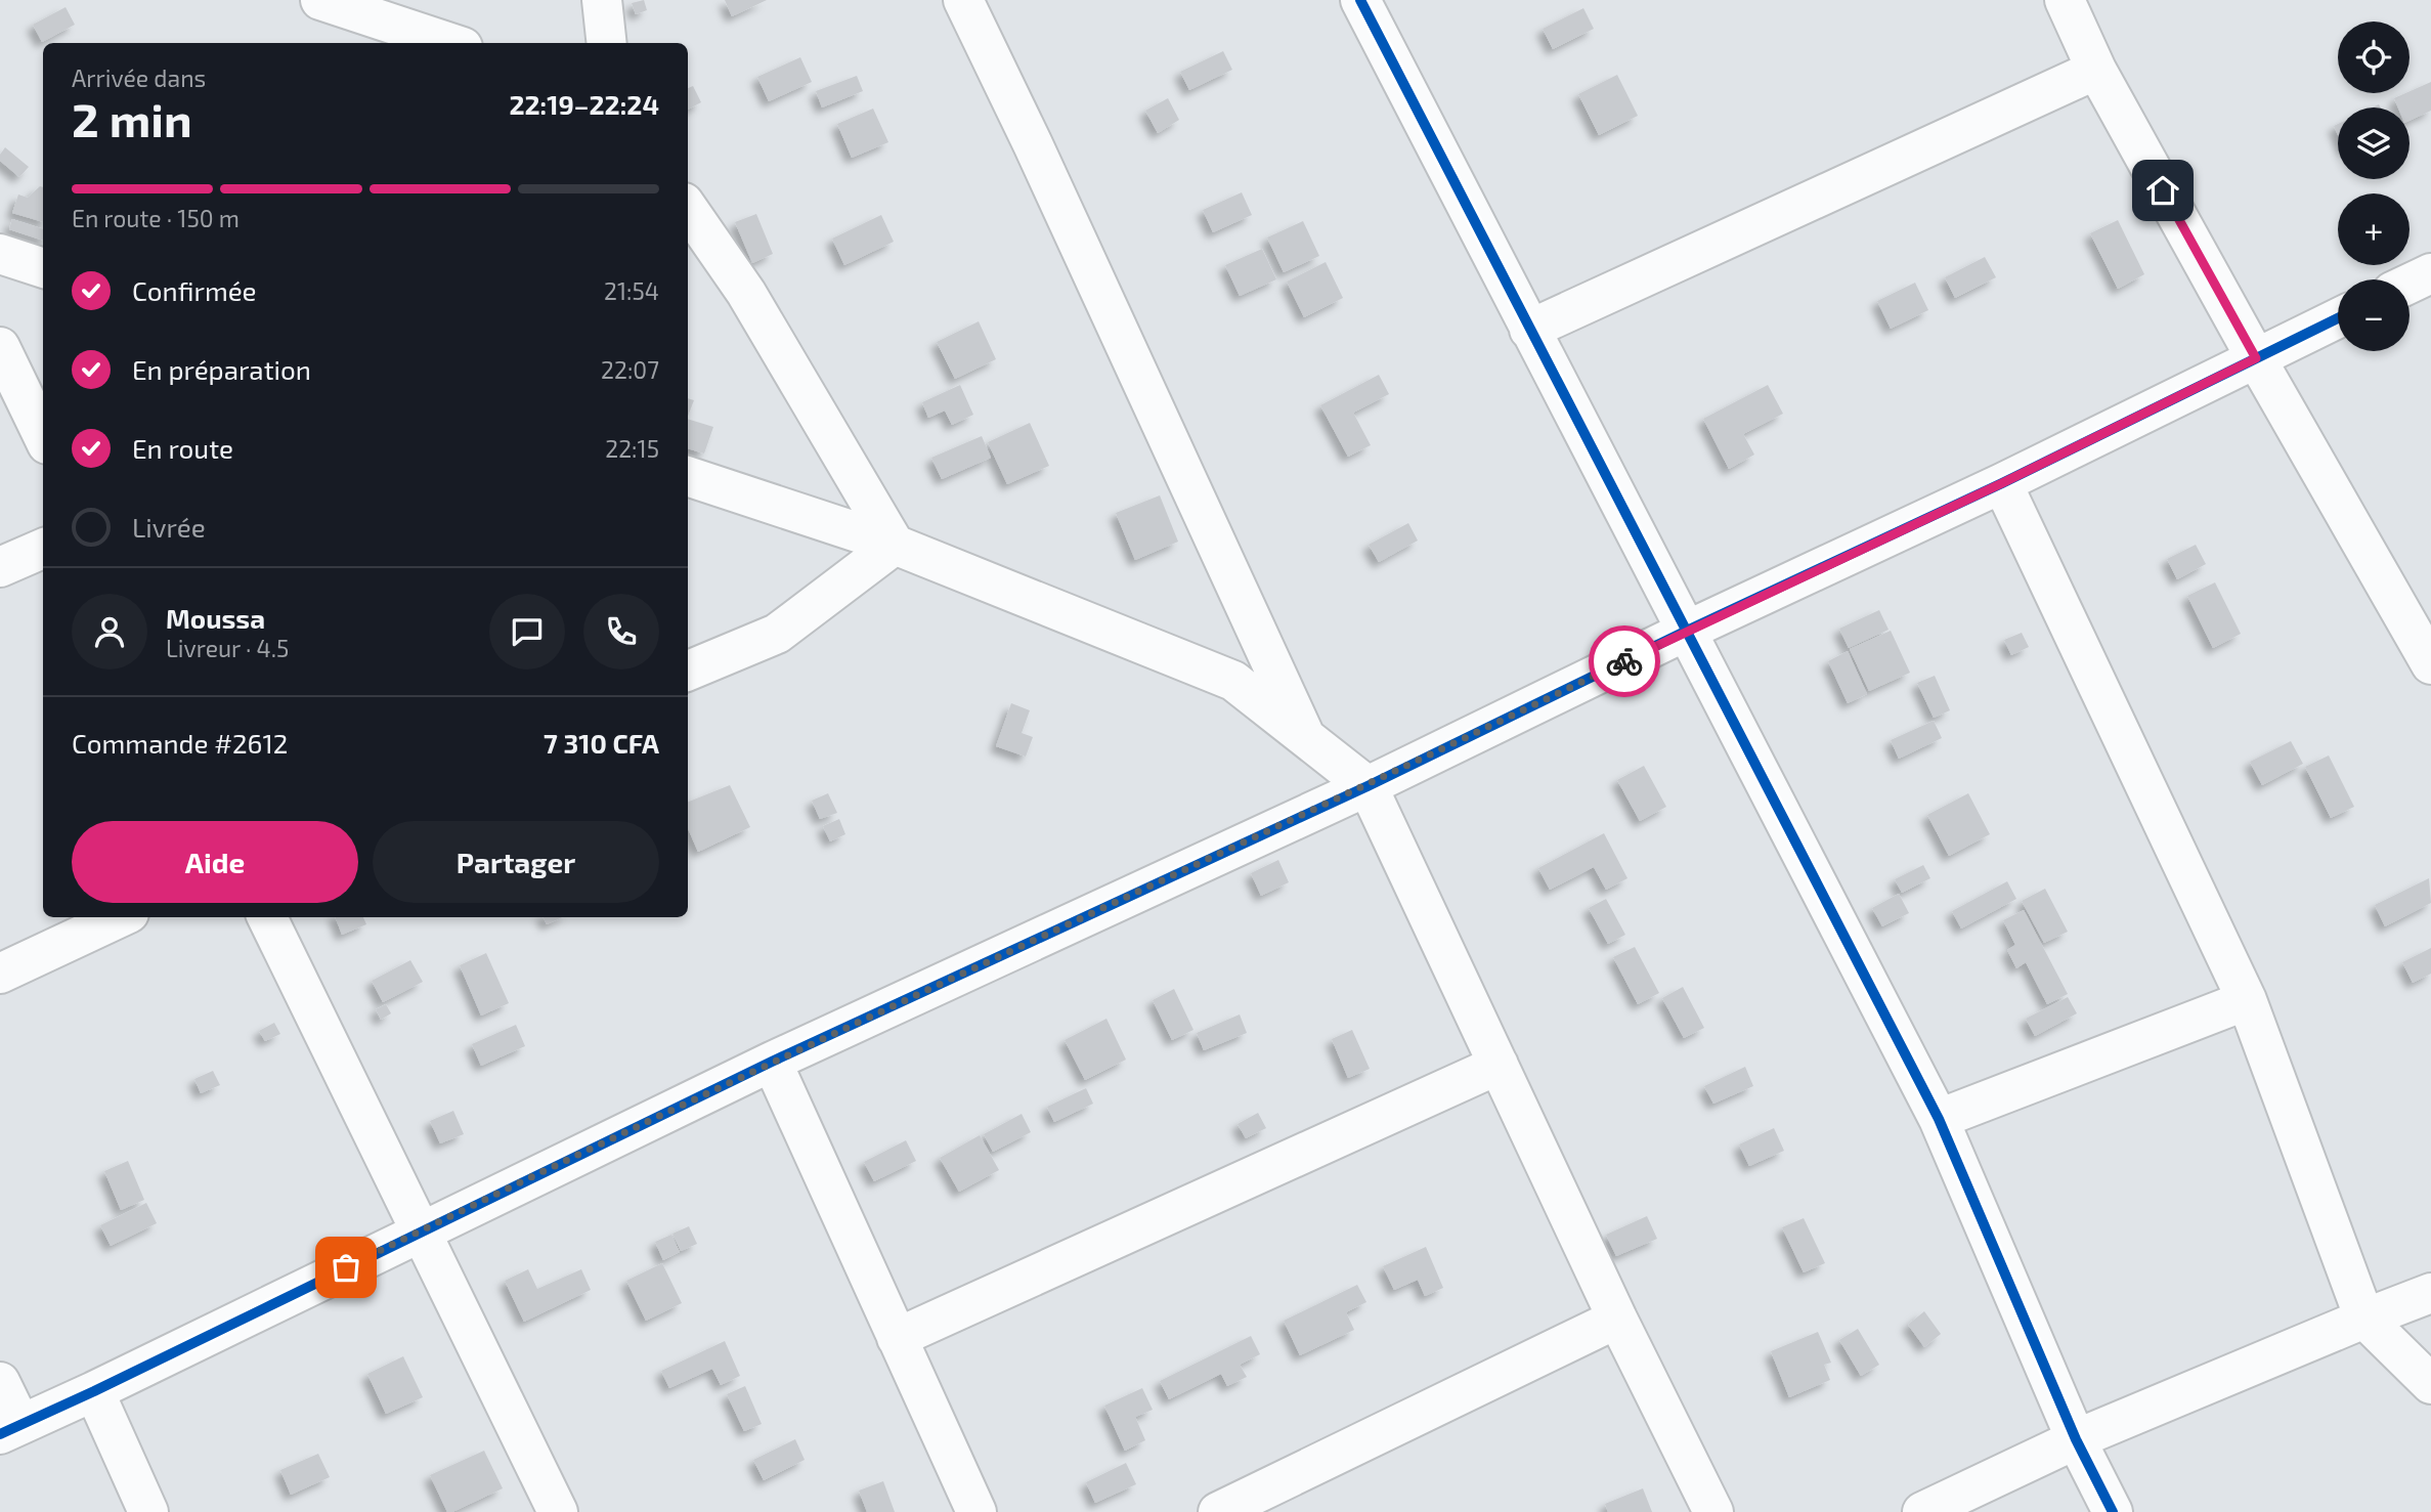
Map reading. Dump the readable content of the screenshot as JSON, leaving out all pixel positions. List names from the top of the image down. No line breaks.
{"page":{"map_buttons":["+","−"],"heading":["2 min","Arrivée dans","22:19–22:24"],"panel":["Moussa","Livreur · 4.5","Commande #2612","7 310 CFA"],"bar":"En route · 150 m","list":[["Confirmée","21:54"],["En préparation","22:07"],["En route","22:15"],"Livrée"],"buttons":["Aide","Partager"]}}
